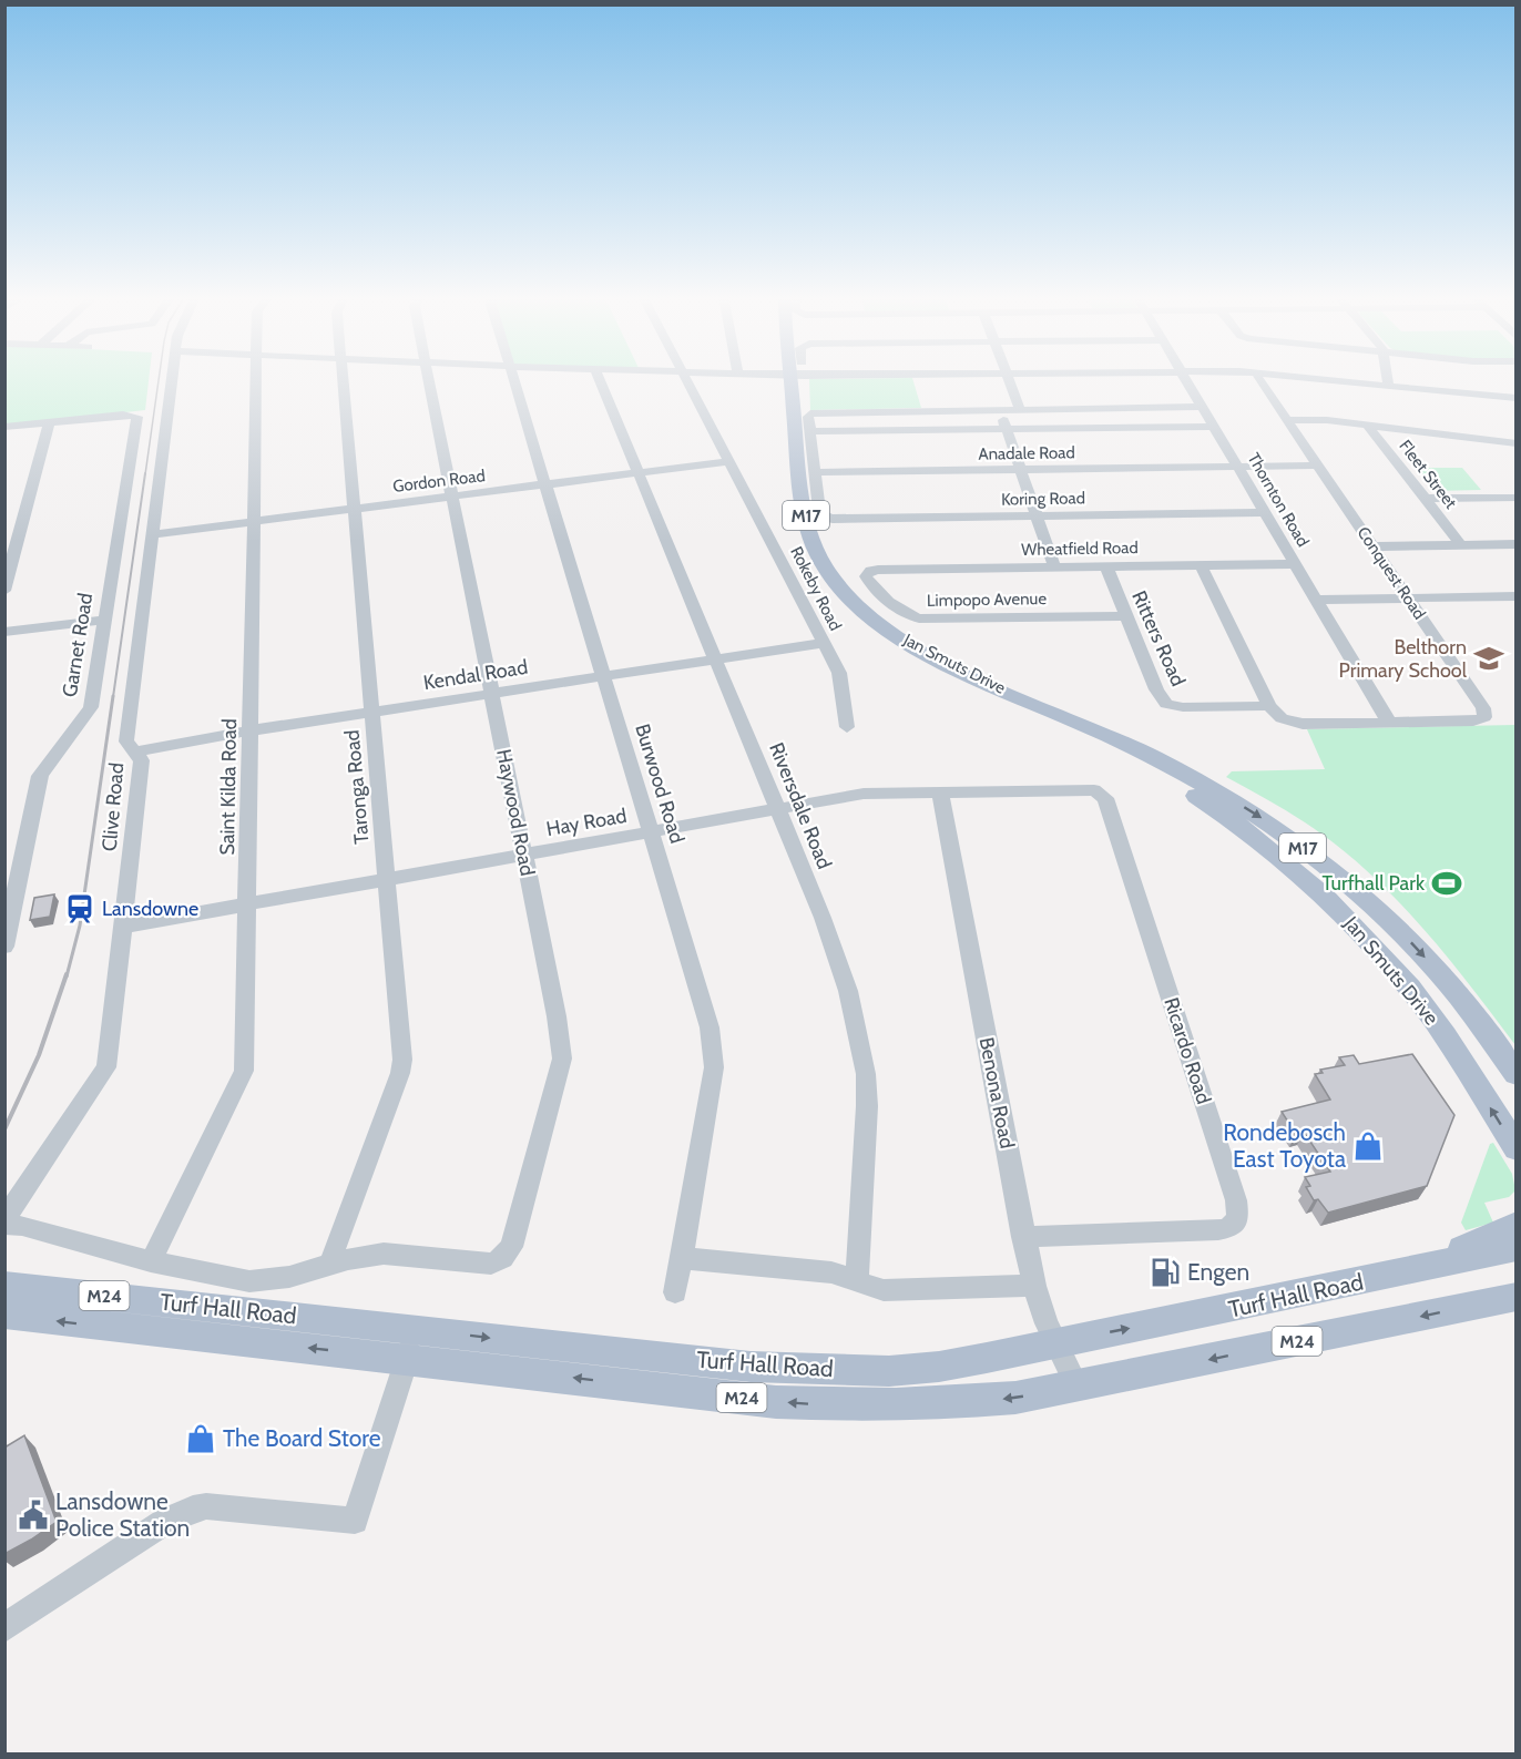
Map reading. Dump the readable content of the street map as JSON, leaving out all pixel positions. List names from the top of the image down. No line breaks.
{"streets":{"main road":["M17","Jan Smuts Drive","M24","Turf Hall Road"],"street":["Anadale Road","Fleet Street","Gordon Road","Koring Road","Thornton Road","Wheatfield Road","Conquest Road","Rokeby Road","Limpopo Avenue","Ritters Road","Garnet Road","Kendal Road","Burwood Road","Saint Kilda Road","Taronga Road","Riversdale Road","Clive Road","Haywood Road","Hay Road","Ricardo Road","Benona Road"]},"crossings":[["Anadale Road","Koring Road"],["Anadale Road","Thornton Road"],["Anadale Road","Conquest Road"],["Gordon Road","Rokeby Road"],["Gordon Road","Burwood Road"],["Gordon Road","Saint Kilda Road"],["Gordon Road","Taronga Road"],["Gordon Road","Riversdale Road"],["Gordon Road","Clive Road"],["Gordon Road","Haywood Road"],["Koring Road","Thornton Road"],["Thornton Road","Wheatfield Road"],["Thornton Road","Conquest Road"],["Wheatfield Road","Limpopo Avenue"],["Wheatfield Road","Ritters Road"],["Conquest Road","Ritters Road"],["Rokeby Road","Kendal Road"],["Limpopo Avenue","Ritters Road"],["Kendal Road","Burwood Road"],["Kendal Road","Saint Kilda Road"],["Kendal Road","Taronga Road"],["Kendal Road","Riversdale Road"],["Kendal Road","Clive Road"],["Kendal Road","Haywood Road"],["Burwood Road","Hay Road"],["Saint Kilda Road","Hay Road"],["Saint Kilda Road","Turf Hall Road"],["Taronga Road","Hay Road"],["Taronga Road","Turf Hall Road"],["Riversdale Road","Hay Road"],["Clive Road","Hay Road"],["Clive Road","Turf Hall Road"],["Haywood Road","Hay Road"],["Haywood Road","Turf Hall Road"],["Hay Road","Ricardo Road"],["Hay Road","Benona Road"],["Ricardo Road","Benona Road"],["Benona Road","Turf Hall Road"]],"places":{"school or university":["Belthorn Primary School"],"sports":["Turfhall Park"],"station":["Lansdowne"],"shop":["Rondebosch East Toyota","The Board Store"],"fuel station":["Engen"],"public building":["Lansdowne Police Station"]}}
